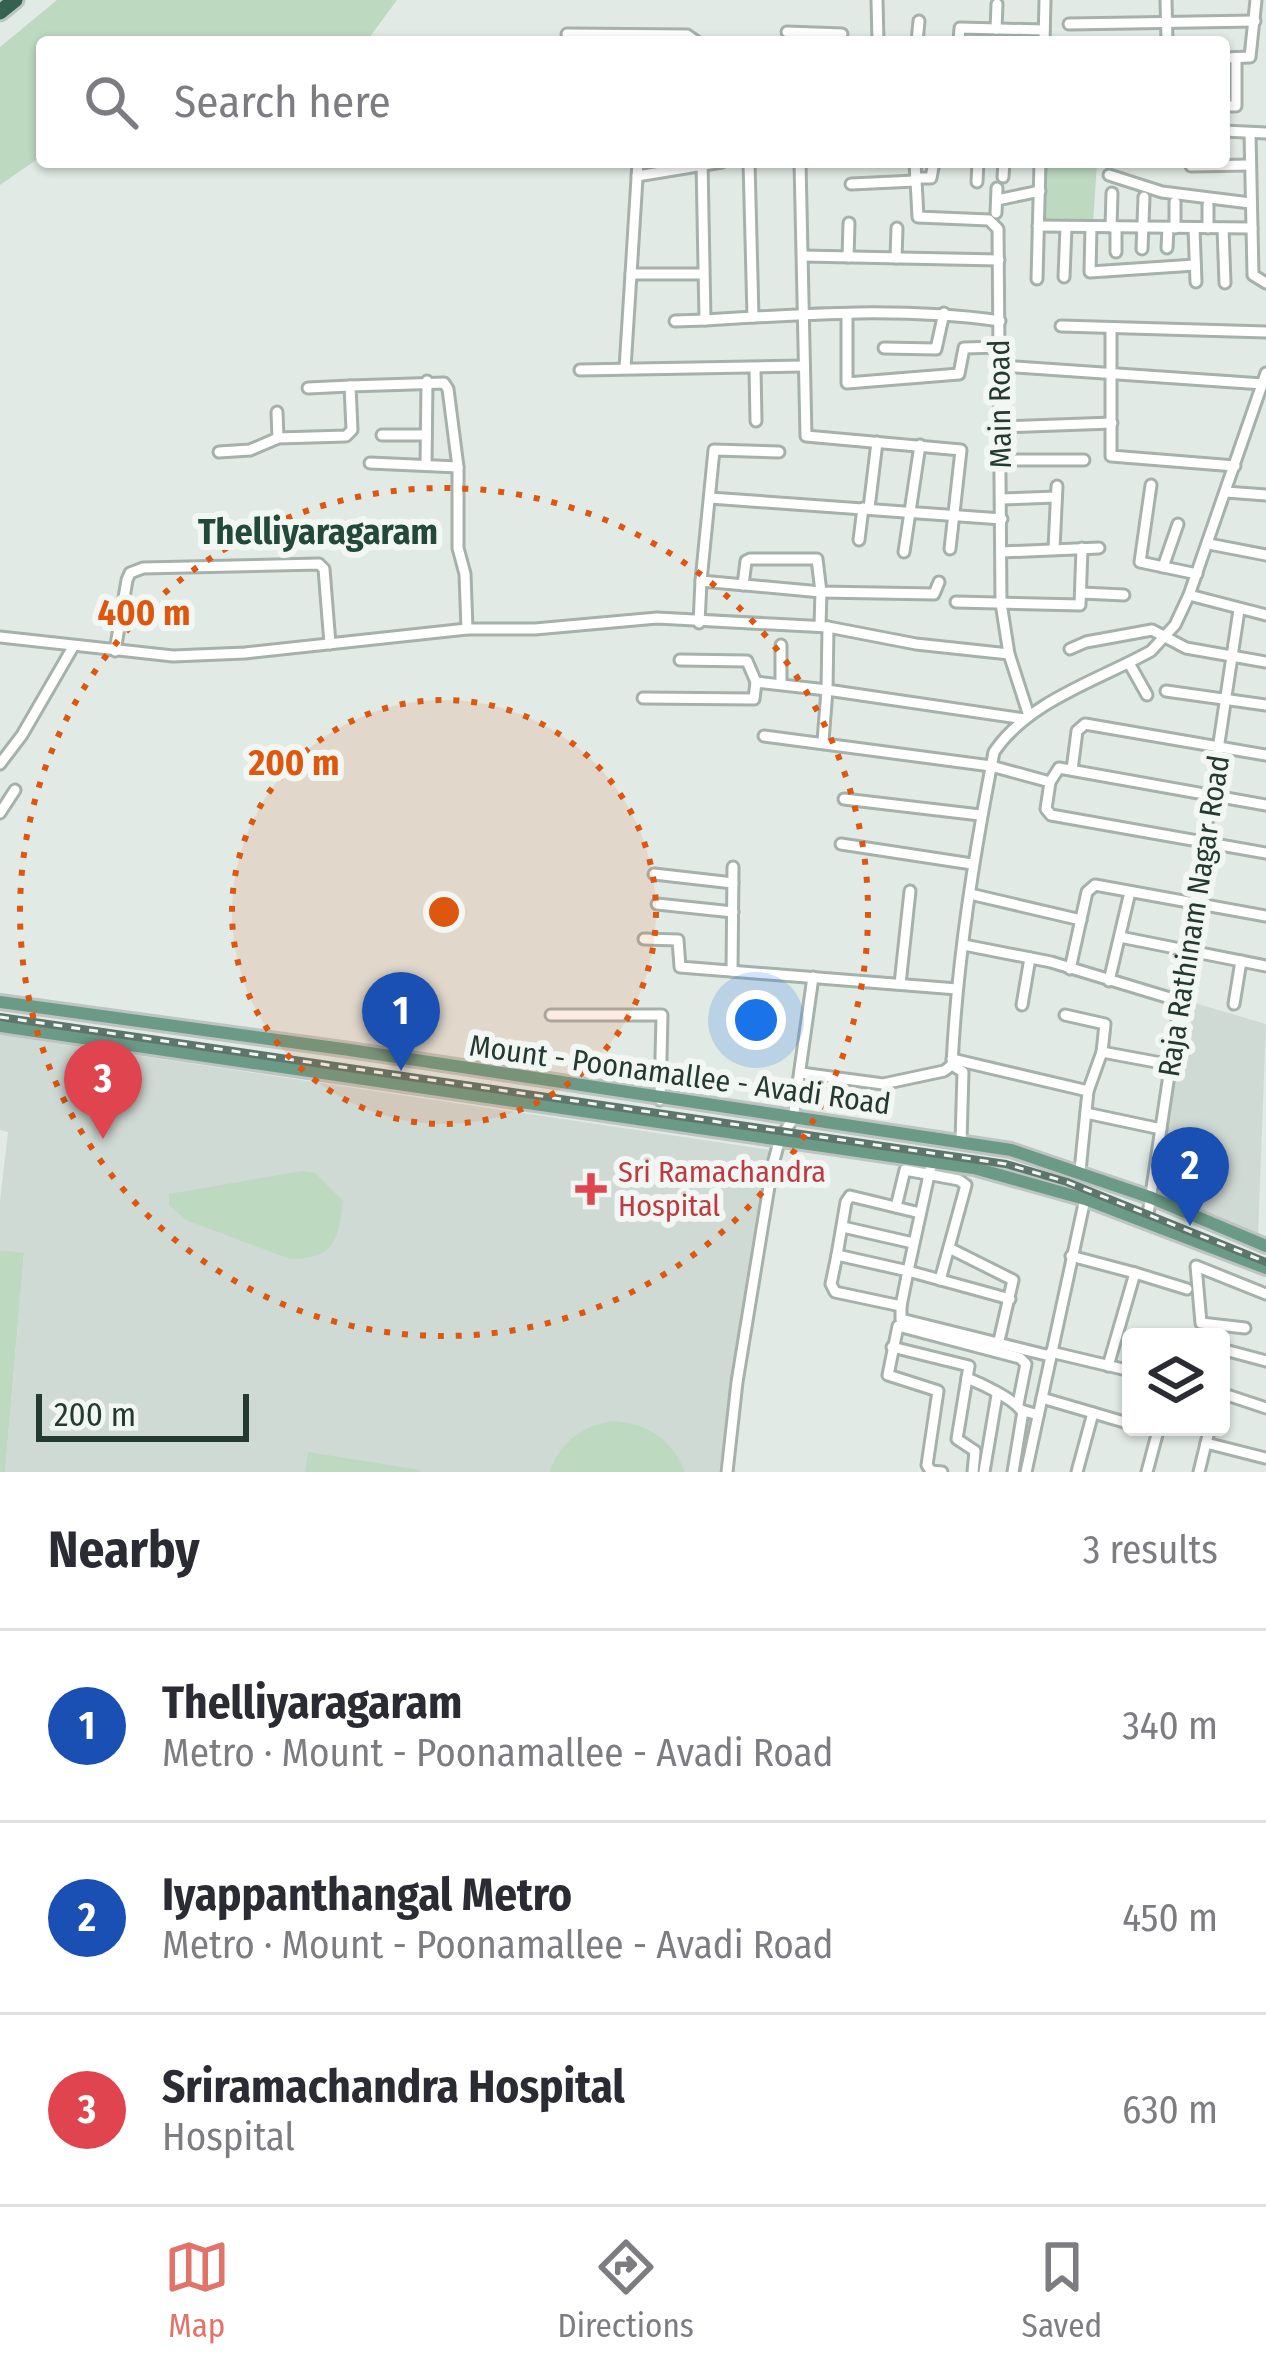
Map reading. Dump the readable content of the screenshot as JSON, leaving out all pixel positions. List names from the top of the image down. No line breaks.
{"streets":{"main road":["Mount - Poonamallee - Avadi Road"],"street":["Main Road","Raja Rathinam Nagar Road"]},"crossings":[["Raja Rathinam Nagar Road","Mount - Poonamallee - Avadi Road"]],"districts":["Thelliyaragaram"],"places":{"health":["Sri Ramachandra Hospital"]},"scale_bar":"200 m","page":{"search":"Search here","pins":["1","3","2"],"scale":"200 m","heading":["Nearby","3 results"],"list":[{"mark":"1","name":"Thelliyaragaram","note":"Metro · Mount - Poonamallee - Avadi Road","value":"340 m"},{"mark":"2","name":"Iyappanthangal Metro","note":"Metro · Mount - Poonamallee - Avadi Road","value":"450 m"},{"mark":"3","name":"Sriramachandra Hospital","note":"Hospital","value":"630 m"}],"nav":["Map","Directions","Saved"]},"rings":["400 m","200 m"]}
